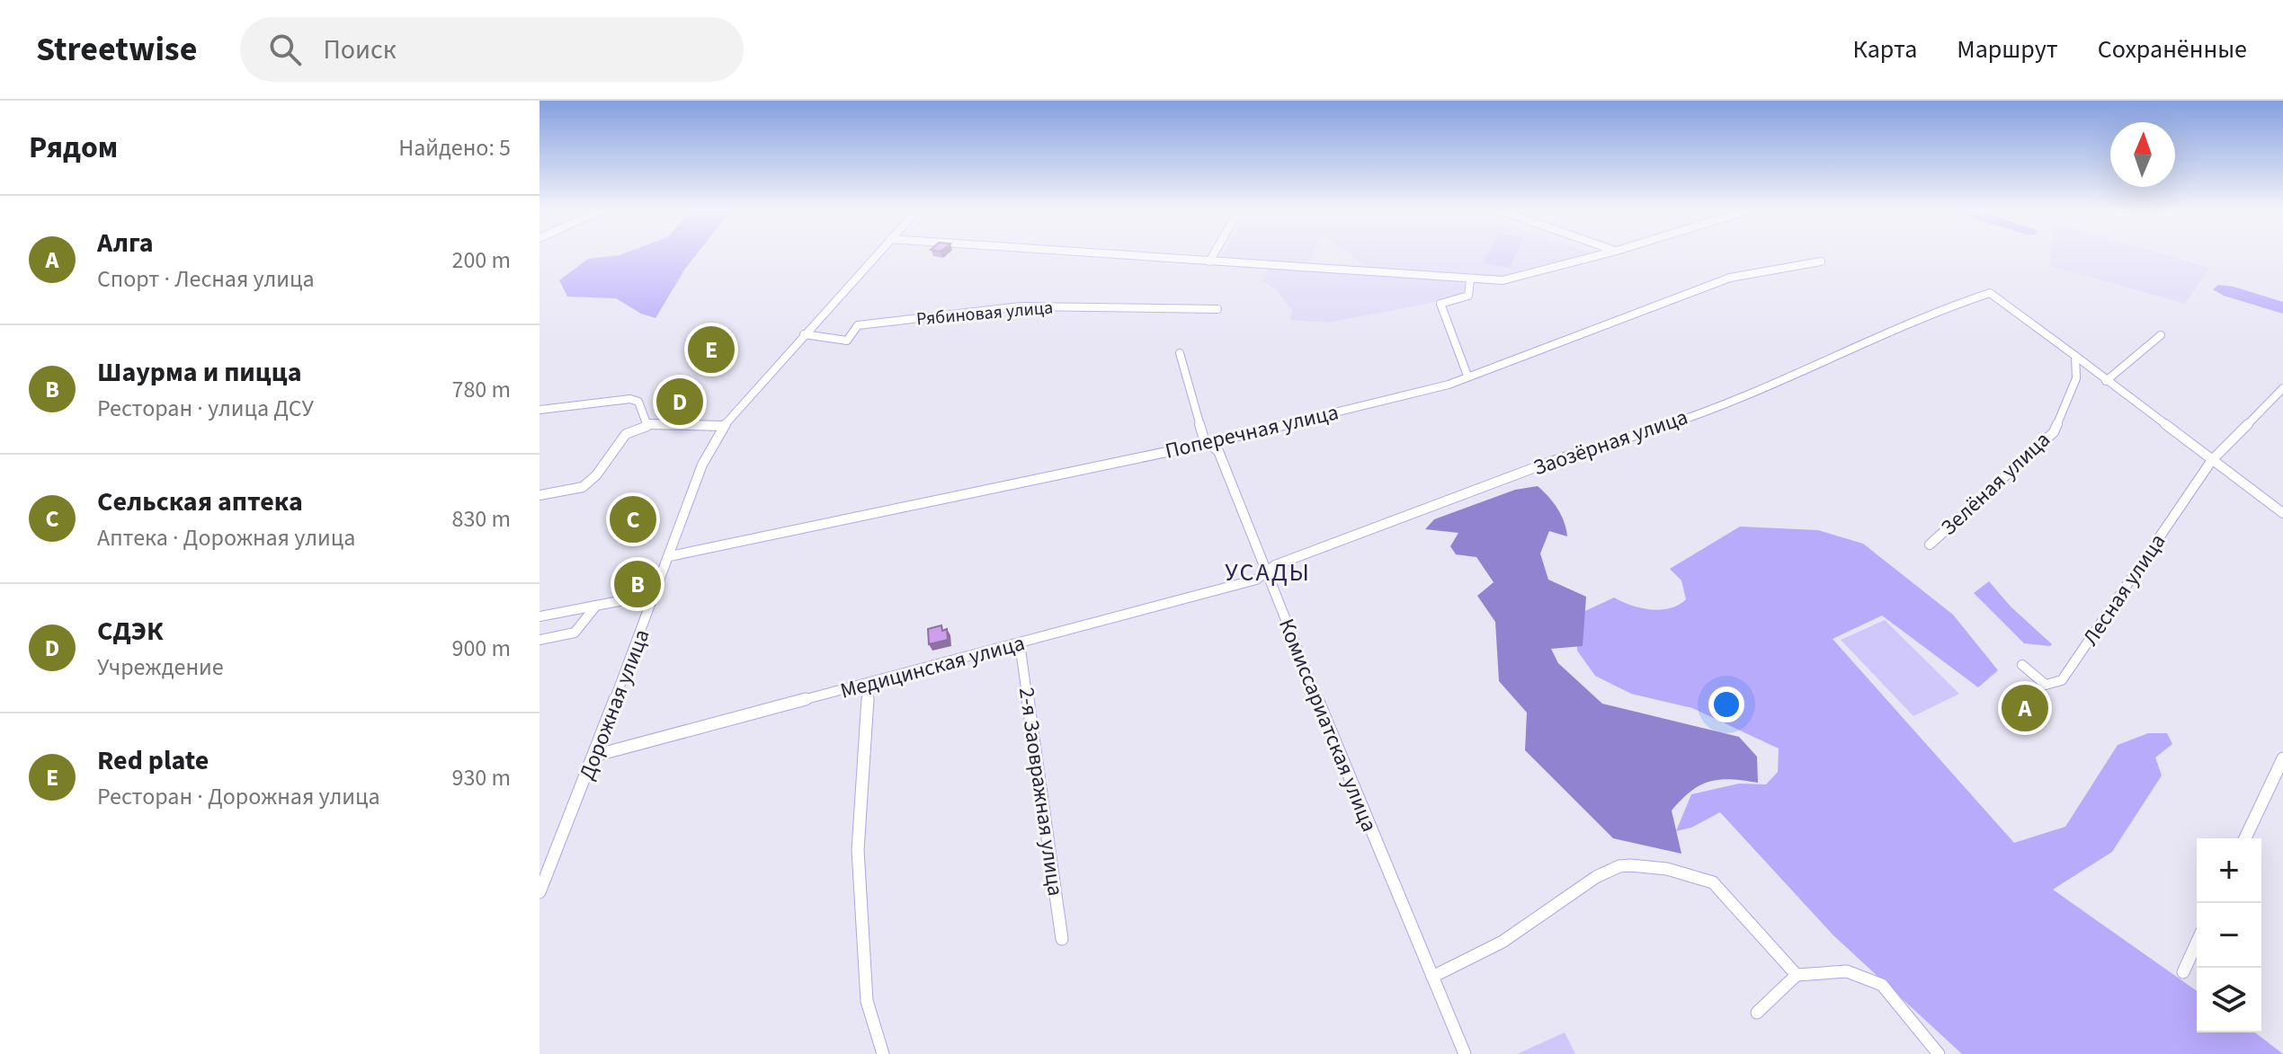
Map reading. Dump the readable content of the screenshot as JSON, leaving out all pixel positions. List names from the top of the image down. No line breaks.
{"streets":{"street":["Рябиновая улица","Поперечная улица","Заозёрная улица","Зелёная улица","Лесная улица","Медицинская улица","Дорожная улица","Комиссариатская улица","2-я Заовражная улица"]},"crossings":[["Рябиновая улица","Дорожная улица"],["Поперечная улица","Дорожная улица"],["Поперечная улица","Комиссариатская улица"],["Заозёрная улица","Зелёная улица"],["Заозёрная улица","Медицинская улица"],["Заозёрная улица","Комиссариатская улица"],["Медицинская улица","Дорожная улица"],["Медицинская улица","Комиссариатская улица"],["Медицинская улица","2-я Заовражная улица"]],"districts":["УСАДЫ"],"north":"top","page":{"header":"Streetwise","search":"Поиск","nav":["Карта","Маршрут","Сохранённые"],"heading":["Рядом","Найдено: 5"],"list":[{"mark":"A","name":"Алга","note":"Спорт · Лесная улица","value":"200 m"},{"mark":"B","name":"Шаурма и пицца","note":"Ресторан · улица ДСУ","value":"780 m"},{"mark":"C","name":"Сельская аптека","note":"Аптека · Дорожная улица","value":"830 m"},{"mark":"D","name":"СДЭК","note":"Учреждение","value":"900 m"},{"mark":"E","name":"Red plate","note":"Ресторан · Дорожная улица","value":"930 m"}],"pins":["E","D","C","B","A"],"map_buttons":["+","−"]}}
